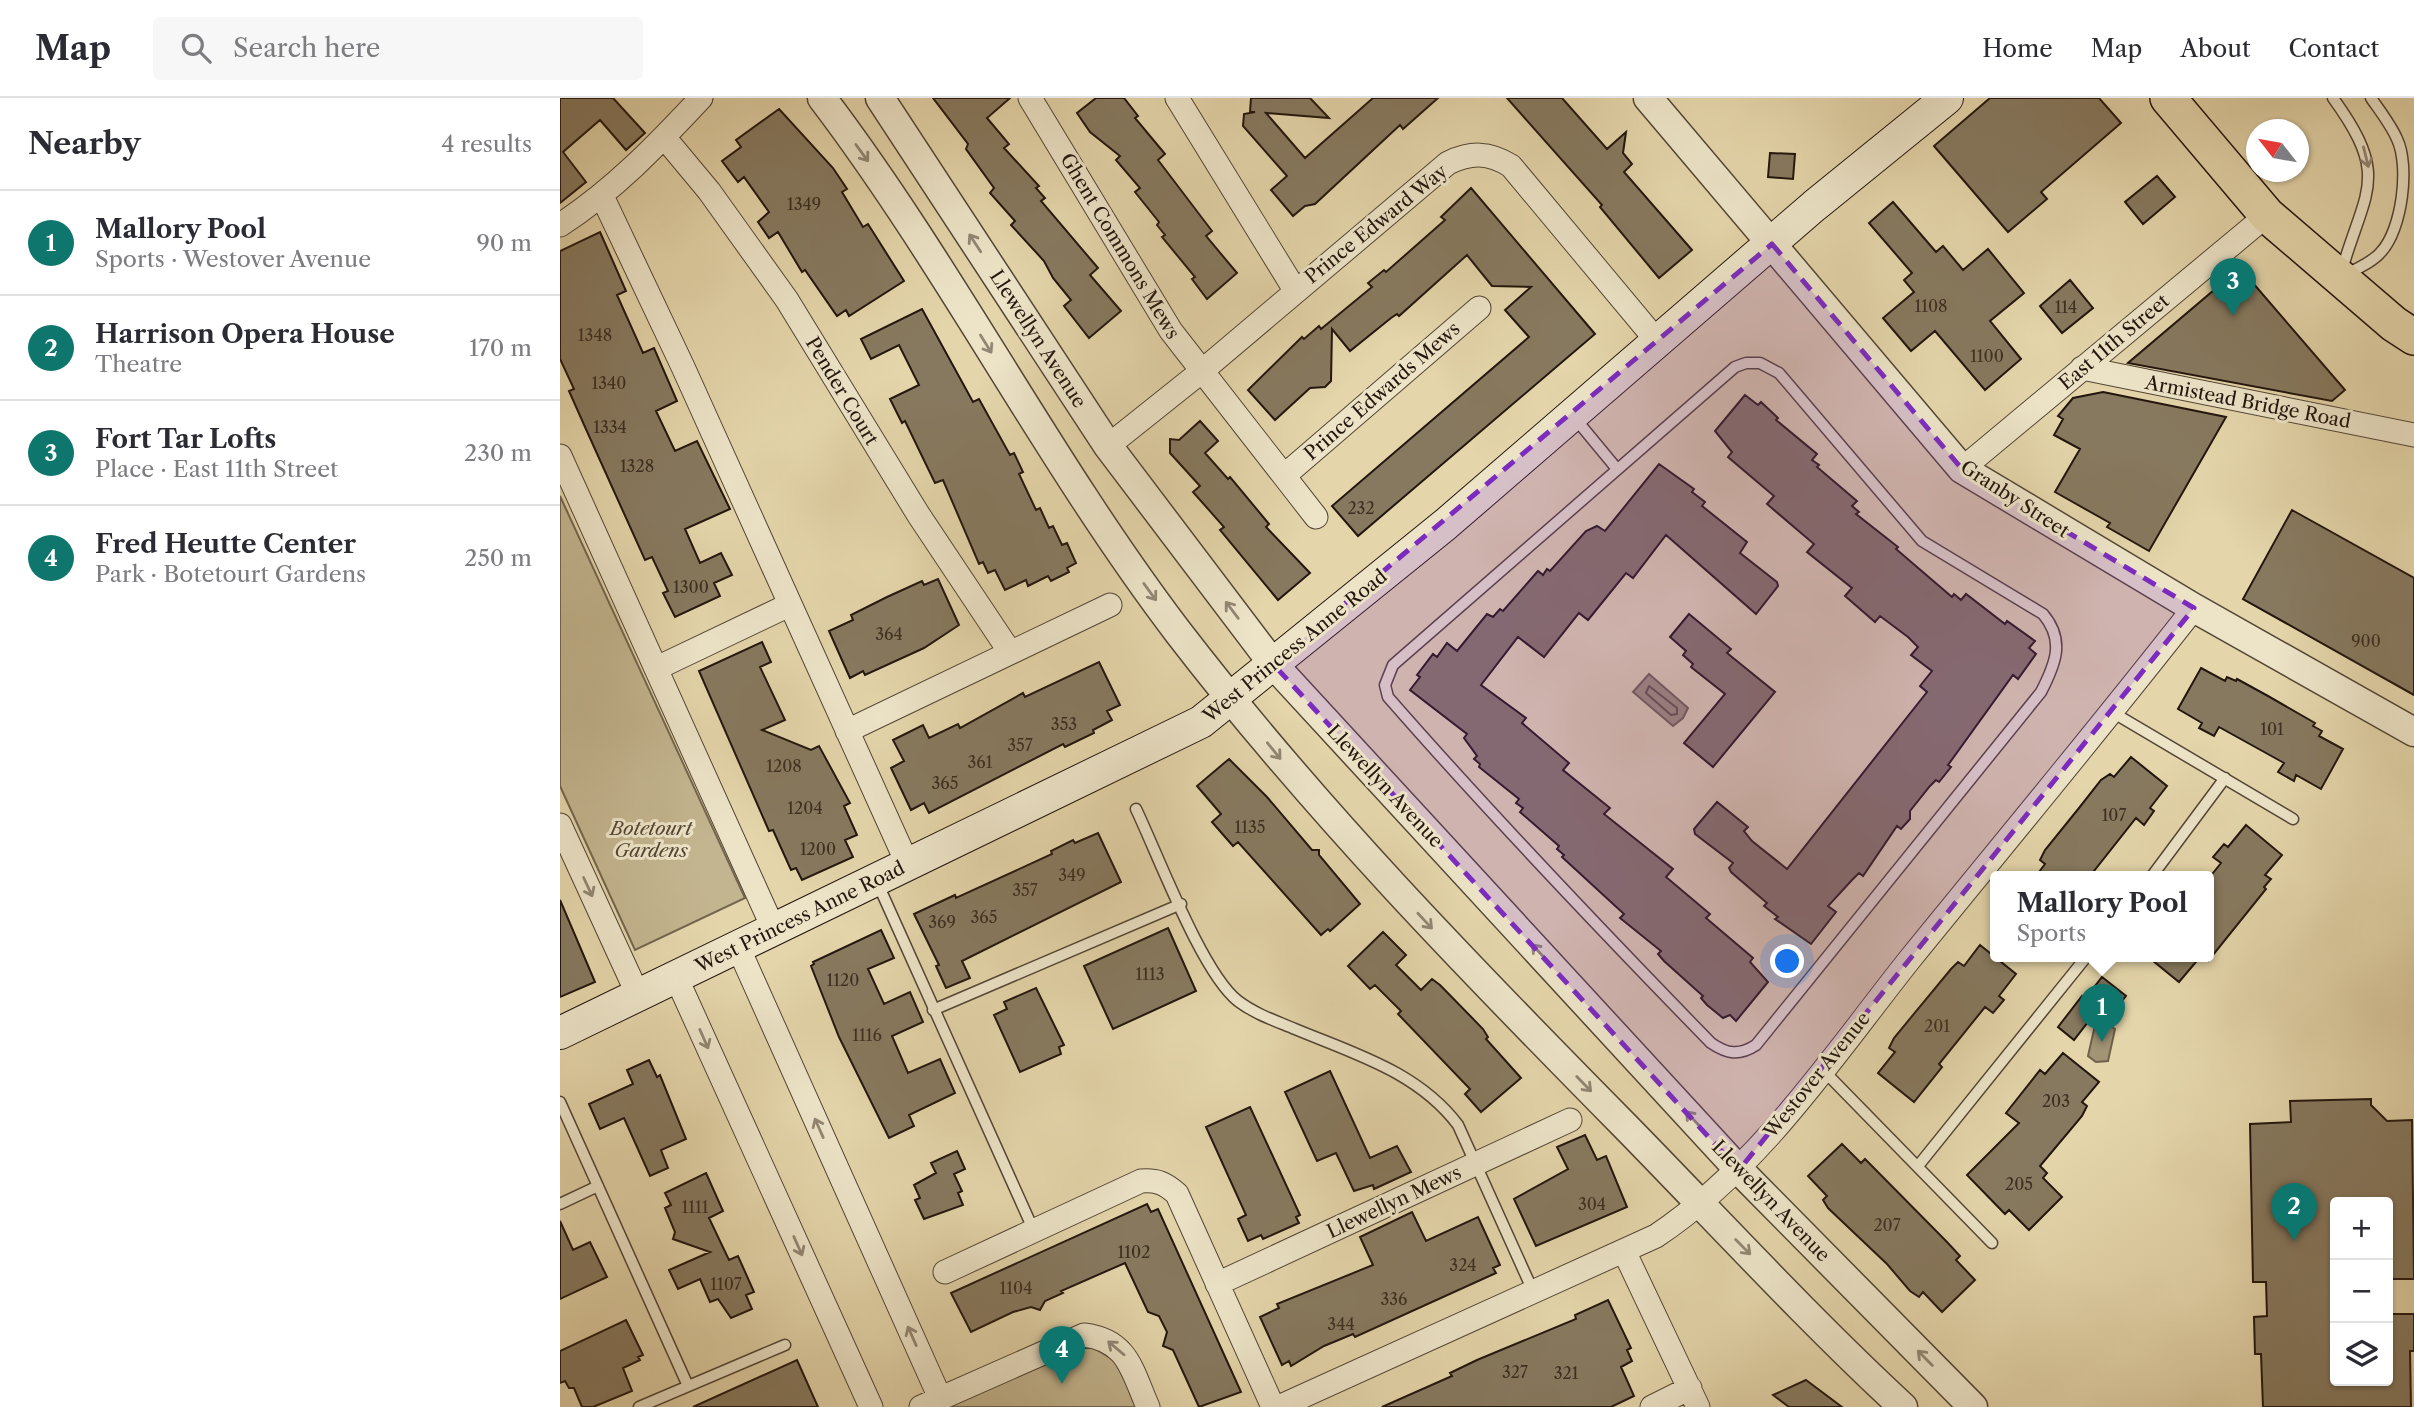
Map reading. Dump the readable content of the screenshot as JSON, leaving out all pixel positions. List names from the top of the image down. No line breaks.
{"streets":{"main road":["West Princess Anne Road"],"street":["Prince Edward Way","Ghent Commons Mews","Llewellyn Avenue","East 11th Street","Pender Court","Prince Edwards Mews","Armistead Bridge Road","Granby Street","Westover Avenue","Llewellyn Mews"]},"crossings":[["Prince Edward Way","Ghent Commons Mews"],["Prince Edward Way","Llewellyn Avenue"],["Prince Edward Way","Prince Edwards Mews"],["Prince Edward Way","West Princess Anne Road"],["Ghent Commons Mews","Prince Edwards Mews"],["Llewellyn Avenue","West Princess Anne Road"],["Llewellyn Avenue","Westover Avenue"],["East 11th Street","Armistead Bridge Road"],["East 11th Street","Granby Street"],["Granby Street","West Princess Anne Road"],["Granby Street","Westover Avenue"]],"parks":["Botetourt Gardens"],"house_numbers":["1349","1108","114","1348","1100","1340","1334","1328","232","1300","364","900","353","101","357","361","1208","365","1204","107","1135","1200","349","357","365","369","1113","1120","201","1116","203","205","304","1111","207","1102","324","1107","1104","336","344","327","321"],"north":"top left","page":{"header":"Map","search":"Search here","nav":["Home","Map","About","Contact"],"heading":["Nearby","4 results"],"list":[{"mark":"1","name":"Mallory Pool","note":"Sports · Westover Avenue","value":"90 m"},{"mark":"2","name":"Harrison Opera House","note":"Theatre","value":"170 m"},{"mark":"3","name":"Fort Tar Lofts","note":"Place · East 11th Street","value":"230 m"},{"mark":"4","name":"Fred Heutte Center","note":"Park · Botetourt Gardens","value":"250 m"}],"pins":["3","1","2","4"],"popup":["Mallory Pool","Sports"],"map_buttons":["+","−"]}}
